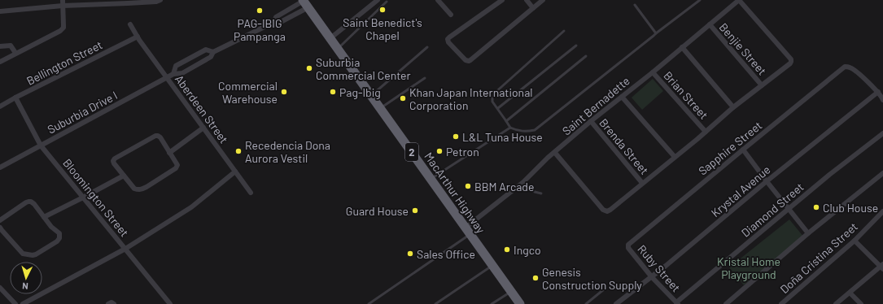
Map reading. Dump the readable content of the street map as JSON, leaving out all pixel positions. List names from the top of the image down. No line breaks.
{"streets":{"highway":["2","MacArthur Highway"],"street":["Benjie Street","Bellington Street","Brian Street","Saint Bernadette","Aberdeen Street","Suburbia Drive I","Brenda Street","Sapphire Street","Krystal Avenue","Bloomington Street","Diamond Street","Doña Cristina Street","Ruby Street"]},"crossings":[["Benjie Street","Saint Bernadette"],["Bellington Street","Aberdeen Street"],["Bellington Street","Bloomington Street"],["Brian Street","Saint Bernadette"],["Saint Bernadette","Brenda Street"],["Saint Bernadette","MacArthur Highway"],["Aberdeen Street","Suburbia Drive I"],["Suburbia Drive I","MacArthur Highway"],["Suburbia Drive I","Bloomington Street"],["Sapphire Street","Krystal Avenue"],["Sapphire Street","Ruby Street"],["Krystal Avenue","Ruby Street"],["Diamond Street","Ruby Street"]],"parks":["Kristal Home Playground"],"places":["Saint Benedict's Chapel","PAG-IBIG Pampanga","Suburbia Commercial Center","Commercial Warehouse","Pag-Ibig","Khan Japan International Corporation","L&L Tuna House","Recedencia Dona Aurora Vestil","Petron","BBM Arcade","Club House","Guard House","Ingco","Sales Office","Genesis Construction Supply"],"north":"bottom"}
